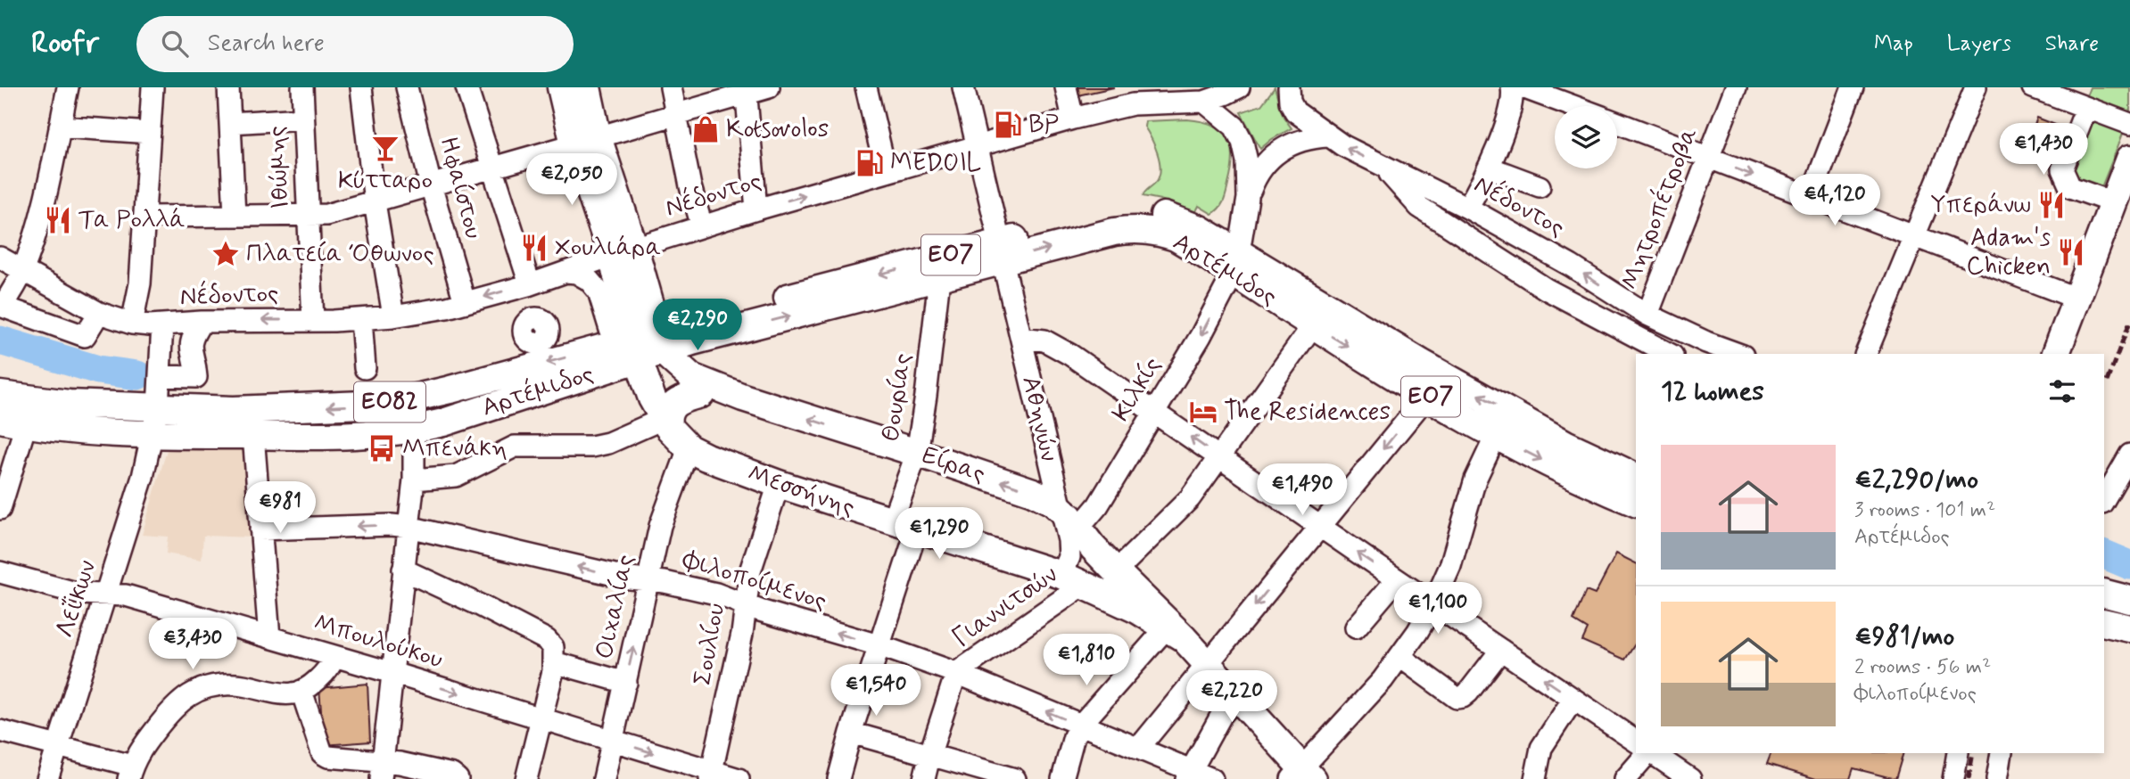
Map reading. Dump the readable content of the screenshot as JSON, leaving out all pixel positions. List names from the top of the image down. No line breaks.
{"streets":{"main road":["ΕΟ7","Αρτέμιδος","ΕΟ82","Είρας","Μεσσήνης"],"street":["Ιθώμης","Ηφαίστου","Νέδοντος","Μητροπέτροβα","Κιλκίς","Θουρίας","Αθηνών","Φιλοποίμενος","Λεΐκων","Οιχαλίας","Γιαννιτσών","Μπουλούκου","Σουλίου"]},"crossings":[["Ιθώμης","Νέδοντος"],["Ηφαίστου","Νέδοντος"],["Νέδοντος","Μητροπέτροβα"],["Νέδοντος","Αθηνών"],["Νέδοντος","Μεσσήνης"],["Αρτέμιδος","Κιλκίς"],["Αρτέμιδος","Θουρίας"],["Αρτέμιδος","Αθηνών"],["Αρτέμιδος","Είρας"],["Αρτέμιδος","Μεσσήνης"],["Αρτέμιδος","Λεΐκων"],["Κιλκίς","Είρας"],["Θουρίας","Είρας"],["Θουρίας","Μεσσήνης"],["Αθηνών","Είρας"],["Αθηνών","Μεσσήνης"],["Αθηνών","Γιαννιτσών"],["Είρας","Μεσσήνης"],["Μεσσήνης","Οιχαλίας"],["Μεσσήνης","Γιαννιτσών"],["Μεσσήνης","Σουλίου"],["Φιλοποίμενος","Οιχαλίας"],["Φιλοποίμενος","Γιαννιτσών"],["Φιλοποίμενος","Σουλίου"],["Λεΐκων","Μπουλούκου"],["Οιχαλίας","Μπουλούκου"],["Μπουλούκου","Σουλίου"]],"one_way":["Είρας"],"places":{"fuel station":["BP","MEDOIL"],"shop":["Kotsovolos"],"bar":["Κύτταρο"],"restaurant":["Υπεράνω","Τα Ρολλά","Χουλιάρα","Adam's Chicken"],"place":["Πλατεία Όθωνος"],"hotel":["The Residences"],"bus stop":["Μπενάκη"]},"page":{"header":"Roofr","search":"Search here","nav":["Map","Layers","Share"],"price":["€1,430","€2,050","€4,120","€2,290","€1,490","€981","€1,290","€1,100","€3,430","€1,810","€1,540","€2,220"],"heading":"12 homes","list":[{"name":"€2,290/mo","note":"3 rooms · 101 m² · Αρτέμιδος"},{"name":"€981/mo","note":"2 rooms · 56 m² · Φιλοποίμενος"}]}}
